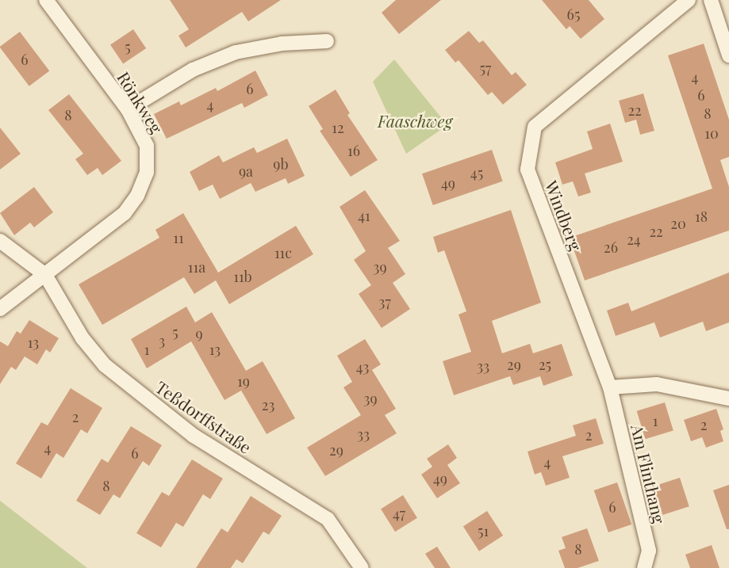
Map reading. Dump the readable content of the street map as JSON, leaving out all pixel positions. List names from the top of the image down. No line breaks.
{"streets":{"street":["Rönkweg","Windberg","Teßdorffstraße","Am Flinthang"]},"crossings":[["Rönkweg","Teßdorffstraße"],["Windberg","Am Flinthang"]],"parks":["Faaschweg"],"house_numbers":["65","5","6","57","4","6","6","4","22","8","8","12","10","16","9b","9a","45","49","41","18","20","22","11","24","26","11c","11a","39","11b","37","5","9","3","13","1","13","29","25","33","43","19","39","23","2","1","2","33","2","4","29","6","4","49","8","6","47","51","8"]}
